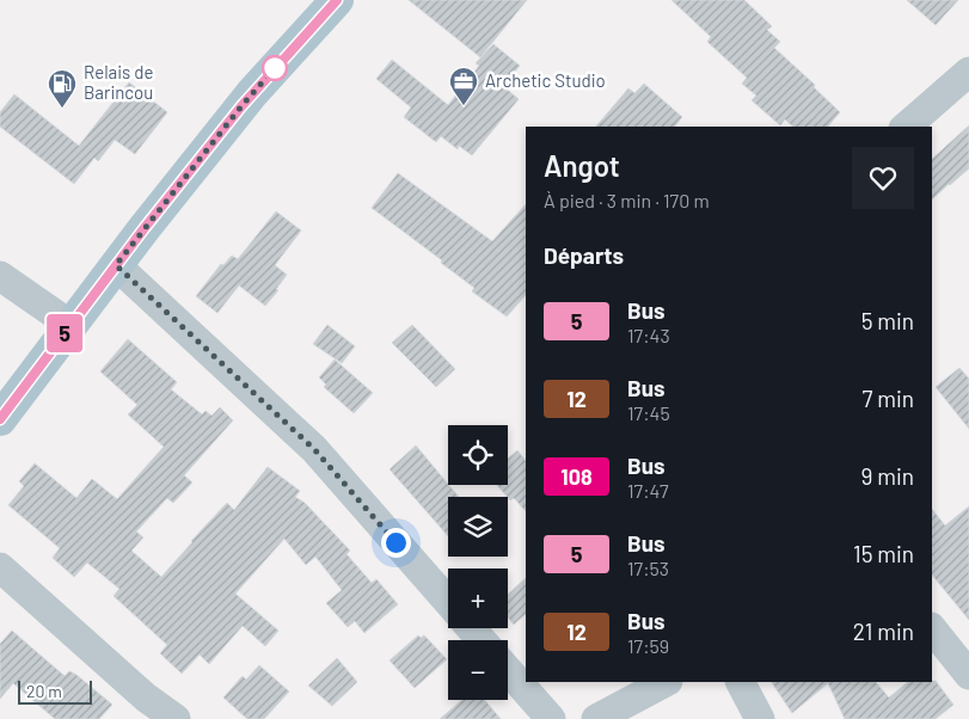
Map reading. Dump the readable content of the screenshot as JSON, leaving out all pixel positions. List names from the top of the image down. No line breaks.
{"places":{"office":["Archetic Studio"],"fuel station":["Relais de Barincou"]},"lines":["bus line 5"],"scale_bar":"20 m","page":{"on_map":"5","heading":[["Angot","À pied · 3 min · 170 m"],"Départs"],"list":[{"mark":"5","name":"Bus","note":"17:43","value":"5 min"},{"mark":"12","name":"Bus","note":"17:45","value":"7 min"},{"mark":"108","name":"Bus","note":"17:47","value":"9 min"},{"mark":"5","name":"Bus","note":"17:53","value":"15 min"},{"mark":"12","name":"Bus","note":"17:59","value":"21 min"}],"map_buttons":["+","−"],"scale":"20 m"}}
